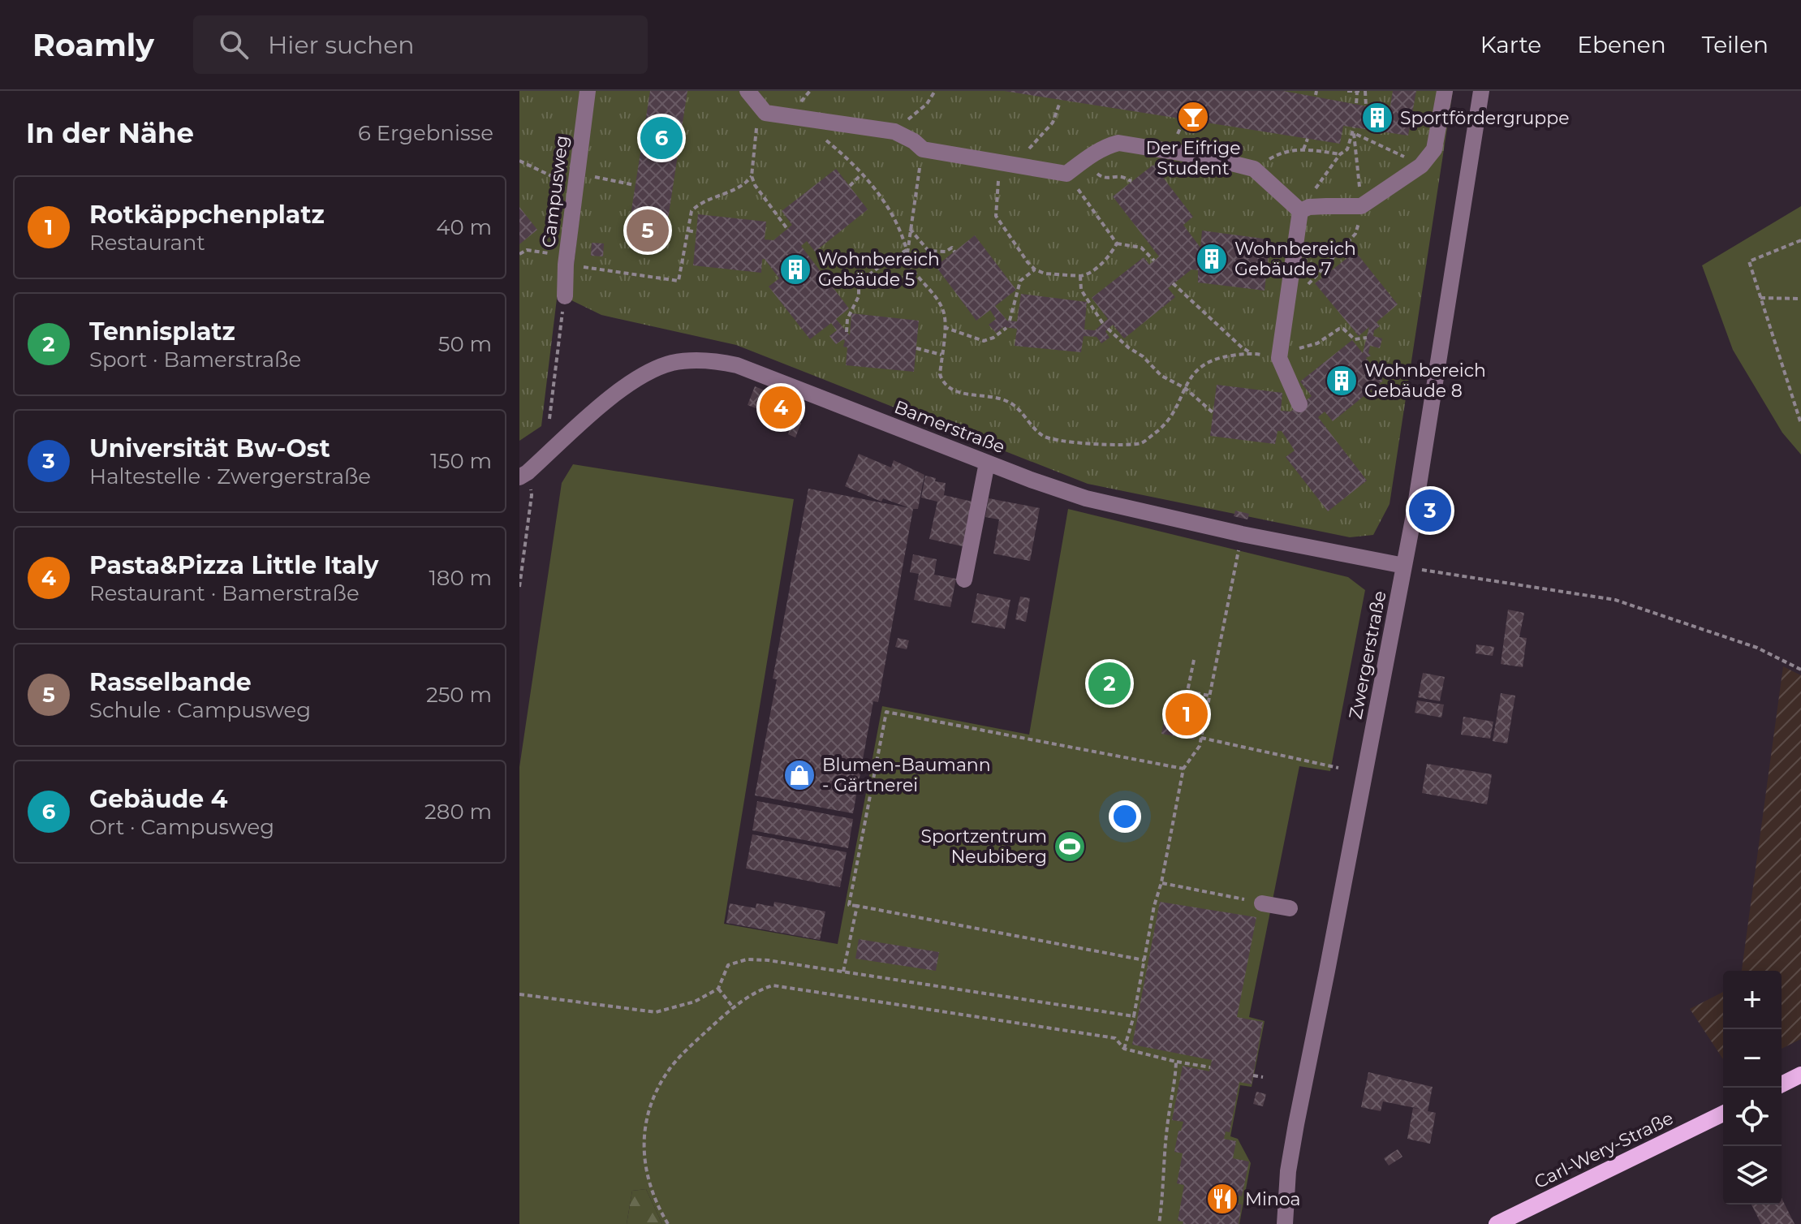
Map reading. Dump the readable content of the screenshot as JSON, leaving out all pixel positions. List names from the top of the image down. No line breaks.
{"streets":{"main road":["Carl-Wery-Straße"],"street":["Campusweg","Bamerstraße","Zwergerstraße"]},"crossings":[["Bamerstraße","Zwergerstraße"]],"places":{"bar":["Der Eifrige Student"],"building":["Sportfördergruppe","Wohnbereich Gebäude 7","Wohnbereich Gebäude 5","Wohnbereich Gebäude 8"],"shop":["Blumen-Baumann - Gärtnerei"],"sports":["Sportzentrum Neubiberg"],"restaurant":["Minoa"]},"page":{"header":"Roamly","search":"Hier suchen","nav":["Karte","Ebenen","Teilen"],"heading":["In der Nähe","6 Ergebnisse"],"pins":["6","5","4","3","2","1"],"list":[{"mark":"1","name":"Rotkäppchenplatz","note":"Restaurant","value":"40 m"},{"mark":"2","name":"Tennisplatz","note":"Sport · Bamerstraße","value":"50 m"},{"mark":"3","name":"Universität Bw-Ost","note":"Haltestelle · Zwergerstraße","value":"150 m"},{"mark":"4","name":"Pasta&Pizza Little Italy","note":"Restaurant · Bamerstraße","value":"180 m"},{"mark":"5","name":"Rasselbande","note":"Schule · Campusweg","value":"250 m"},{"mark":"6","name":"Gebäude 4","note":"Ort · Campusweg","value":"280 m"}],"map_buttons":["+","−"]}}
